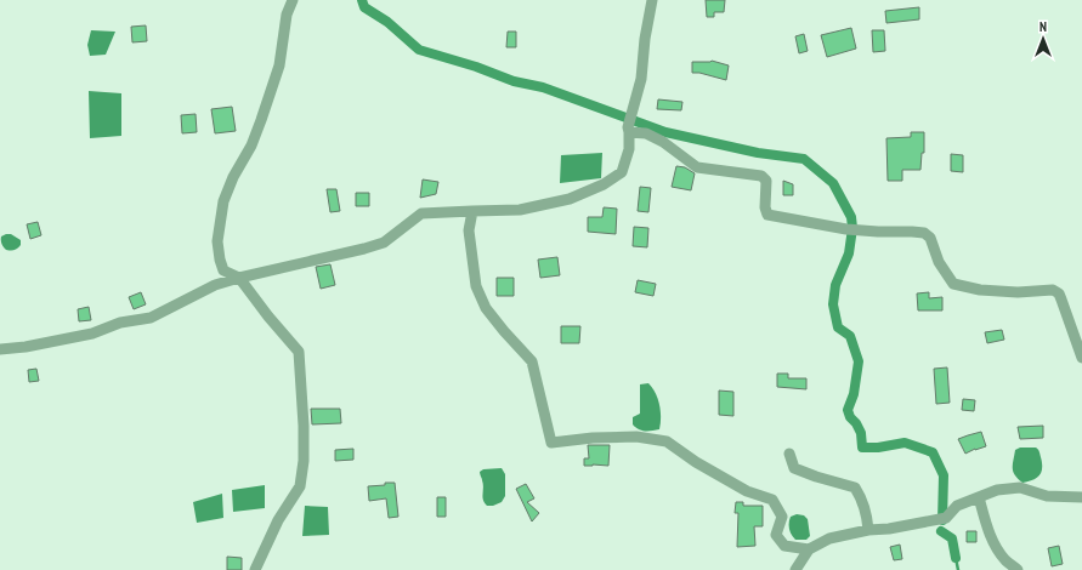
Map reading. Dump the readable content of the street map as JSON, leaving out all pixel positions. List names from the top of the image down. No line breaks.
{"north":"top"}
